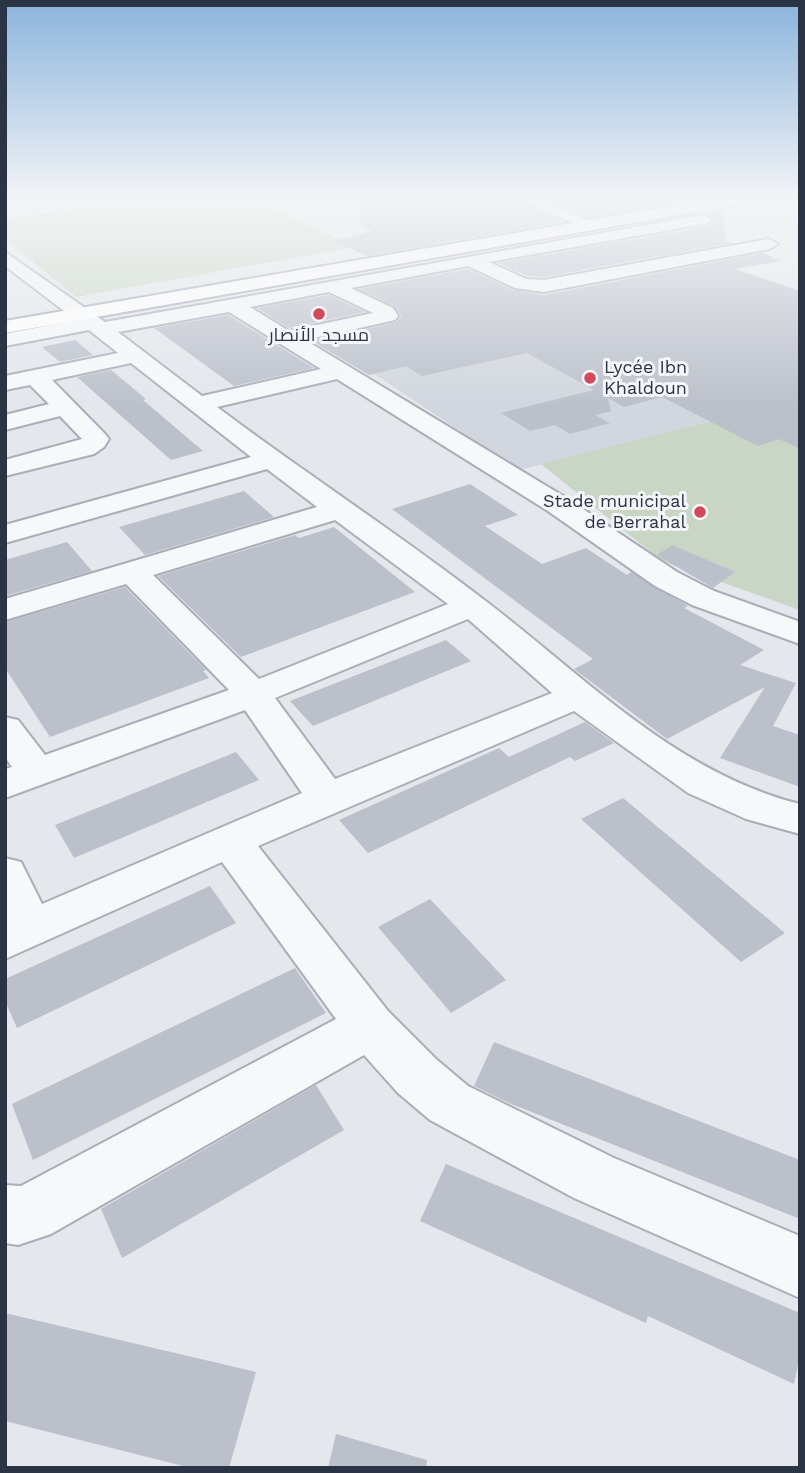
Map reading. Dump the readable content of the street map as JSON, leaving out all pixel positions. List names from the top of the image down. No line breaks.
{"places":["مسجد الأنصار","Lycée Ibn Khaldoun","Stade municipal de Berrahal"]}
